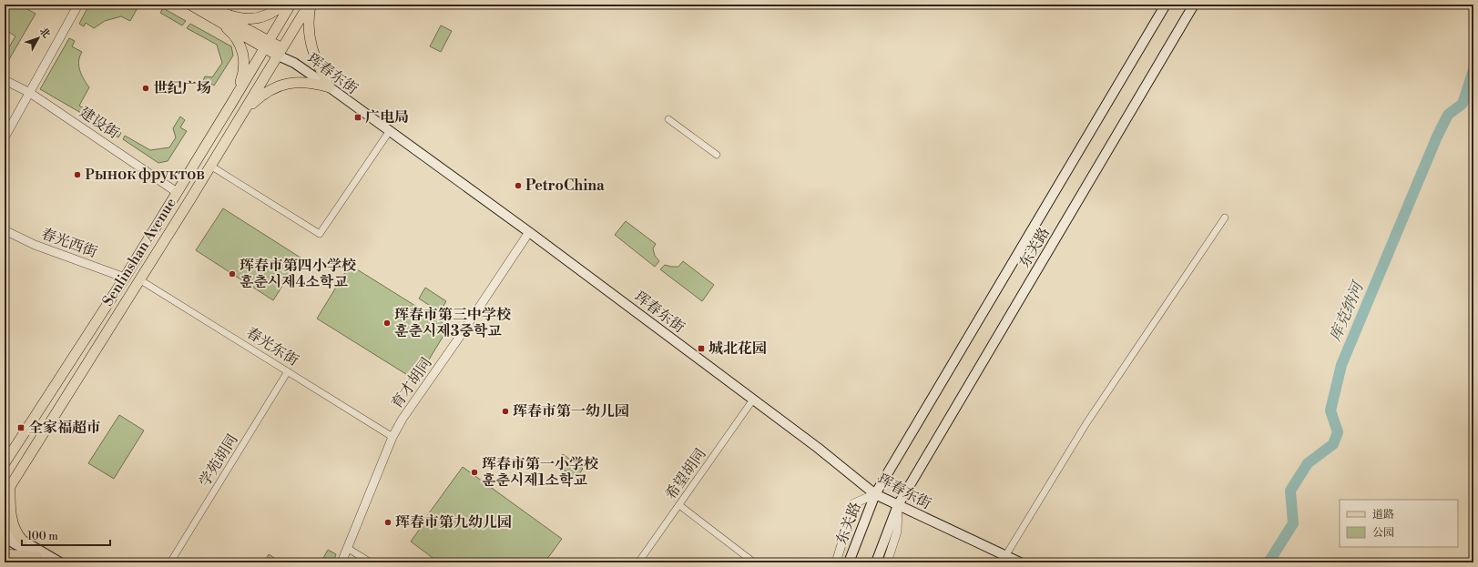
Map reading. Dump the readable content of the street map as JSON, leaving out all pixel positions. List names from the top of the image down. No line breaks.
{"streets":{"main road":["珲春东街","东关路","Senlinshan Avenue"],"street":["建设街","春光西街","春光东街","育才胡同","学苑胡同","希望胡同"]},"crossings":[["珲春东街","东关路"],["珲春东街","Senlinshan Avenue"],["珲春东街","育才胡同"],["珲春东街","希望胡同"],["建设街","Senlinshan Avenue"],["春光西街","Senlinshan Avenue"],["Senlinshan Avenue","春光东街"],["春光东街","育才胡同"],["春光东街","学苑胡同"]],"water":["库克纳河"],"places":{"other":["世纪广场","Рынок фруктов","PetroChina","珲春市第四小学校 훈춘시제4소학교","珲春市第三中学校 훈춘시제3중학교","珲春市第一幼儿园","珲春市第一小学校 훈춘시제1소학교","珲春市第九幼儿园"],"transit":["广电局","城北花园","全家福超市"]},"legend":["道路","公园"],"scale_bar":"100 m","north":"top right"}
